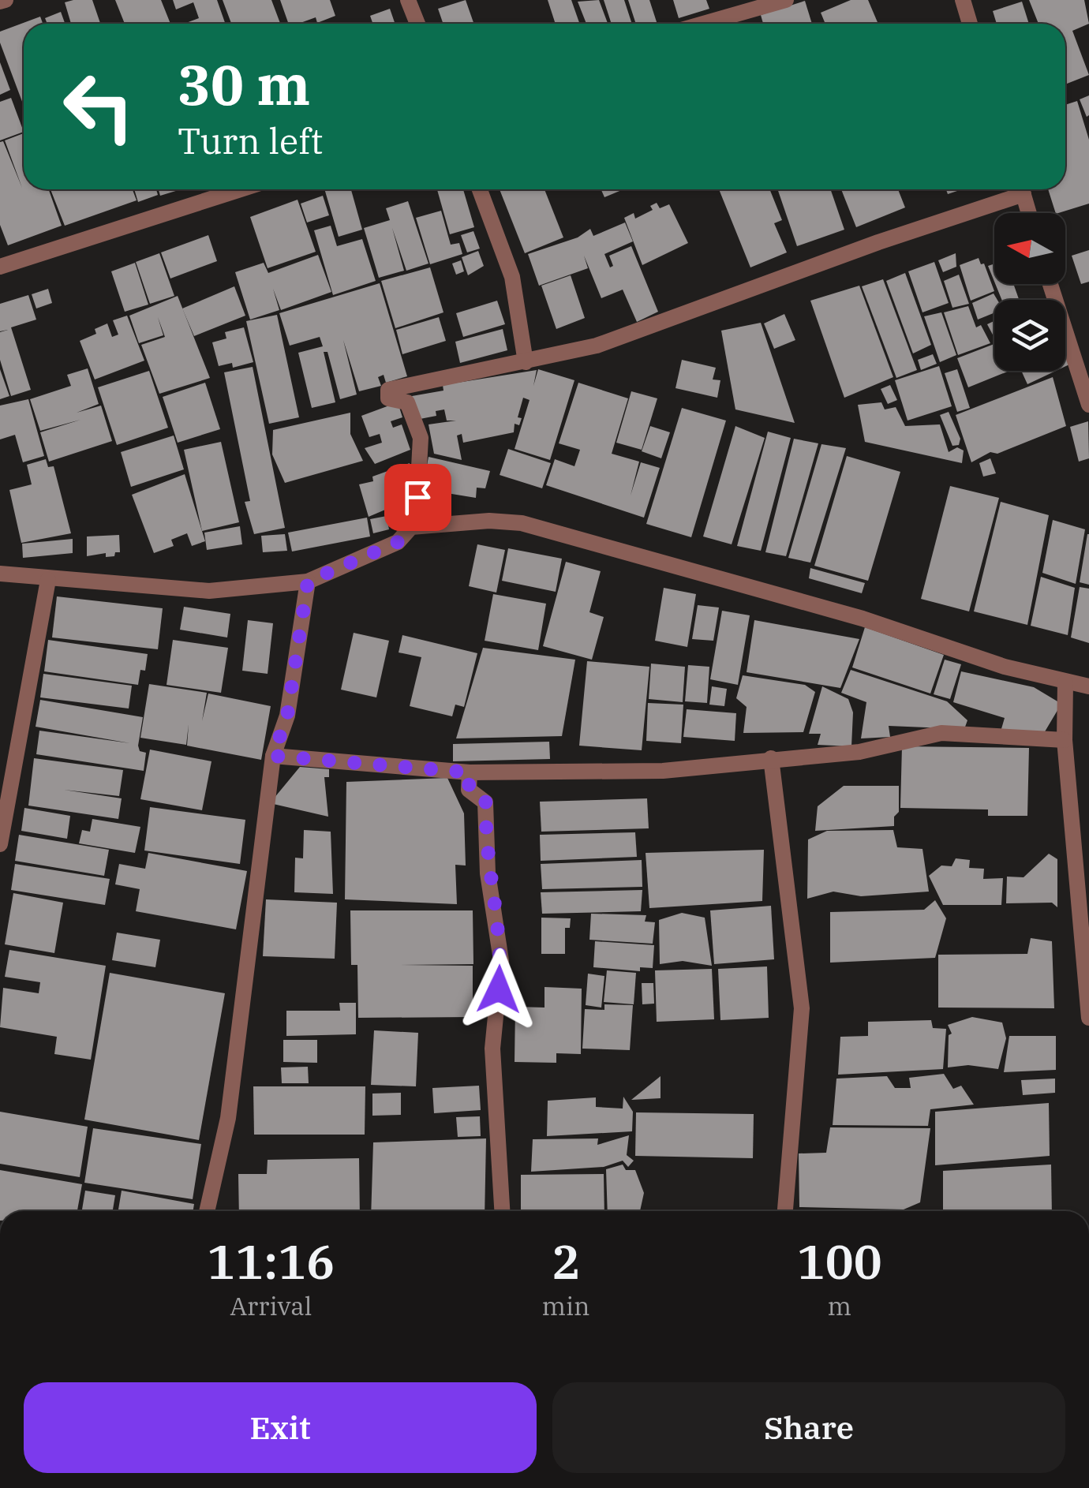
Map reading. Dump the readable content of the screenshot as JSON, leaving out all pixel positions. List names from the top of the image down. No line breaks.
{"north":"left","page":{"turn":["30 m","Turn left"],"eta":["11:16","Arrival","2","min","100","m"],"buttons":["Exit","Share"]}}
